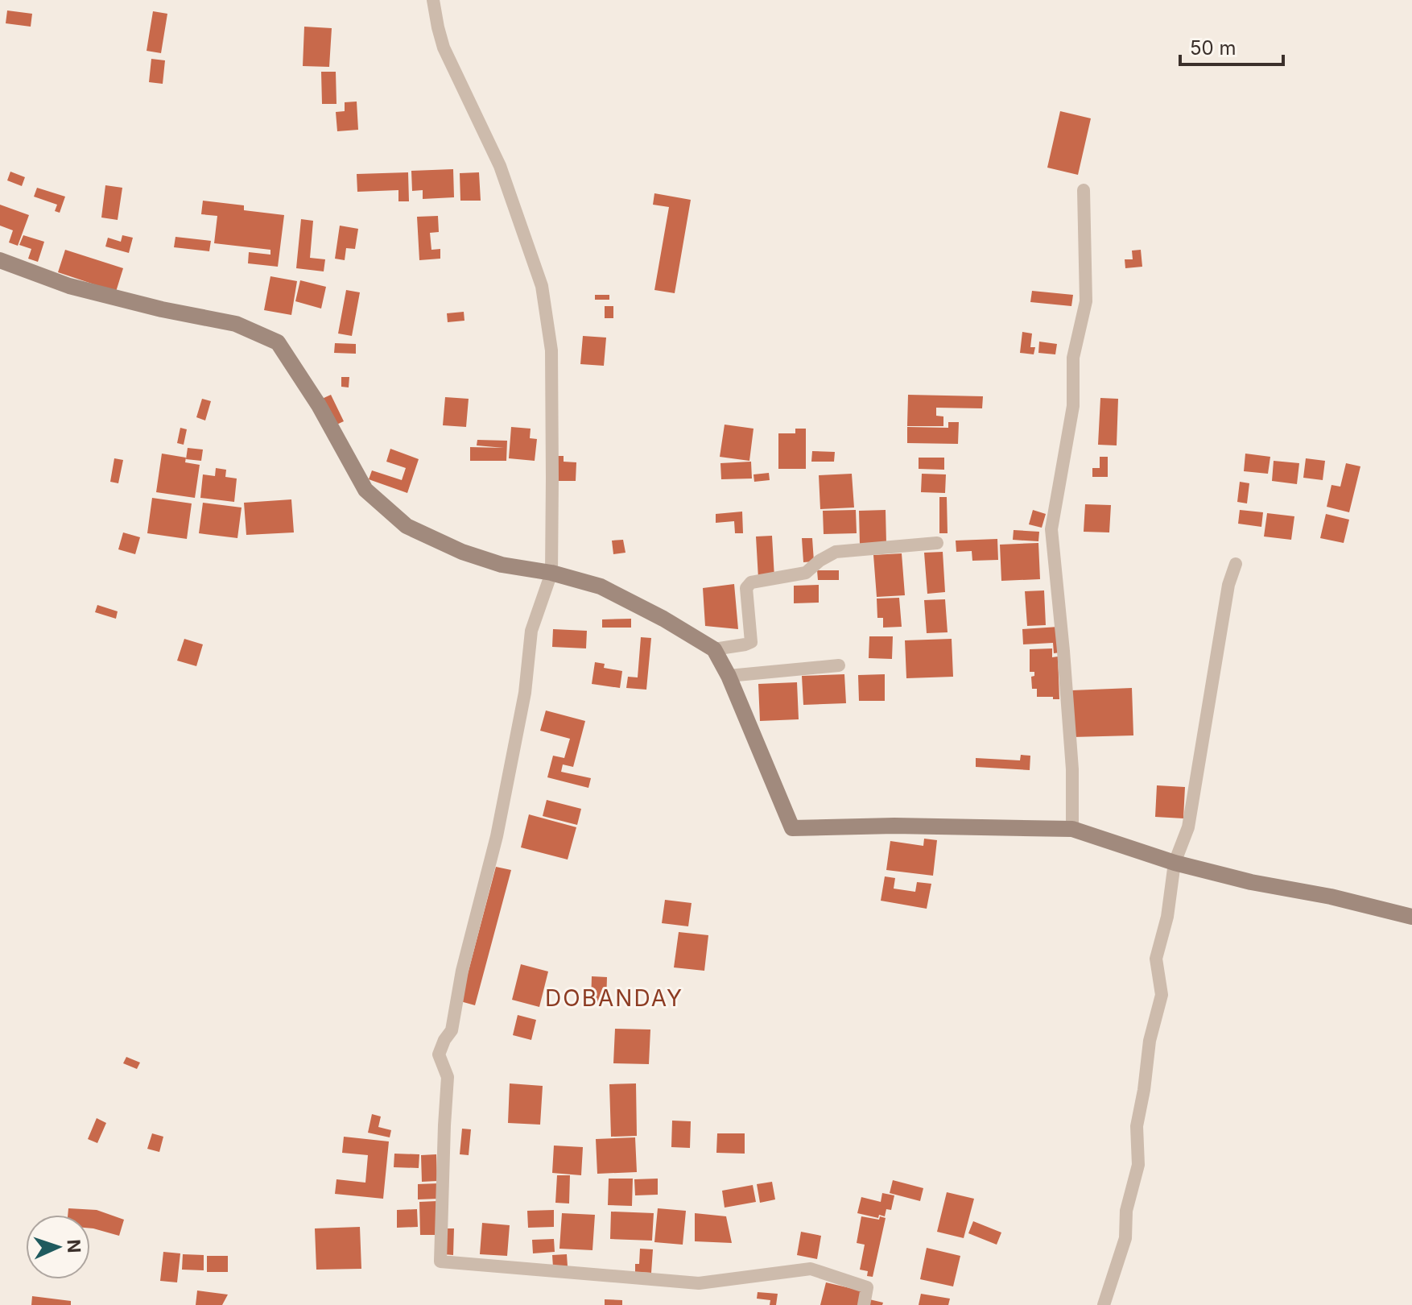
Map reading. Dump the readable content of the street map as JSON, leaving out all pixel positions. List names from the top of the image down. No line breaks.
{"districts":["DOBANDAY"],"scale_bar":"50 m","north":"right"}
